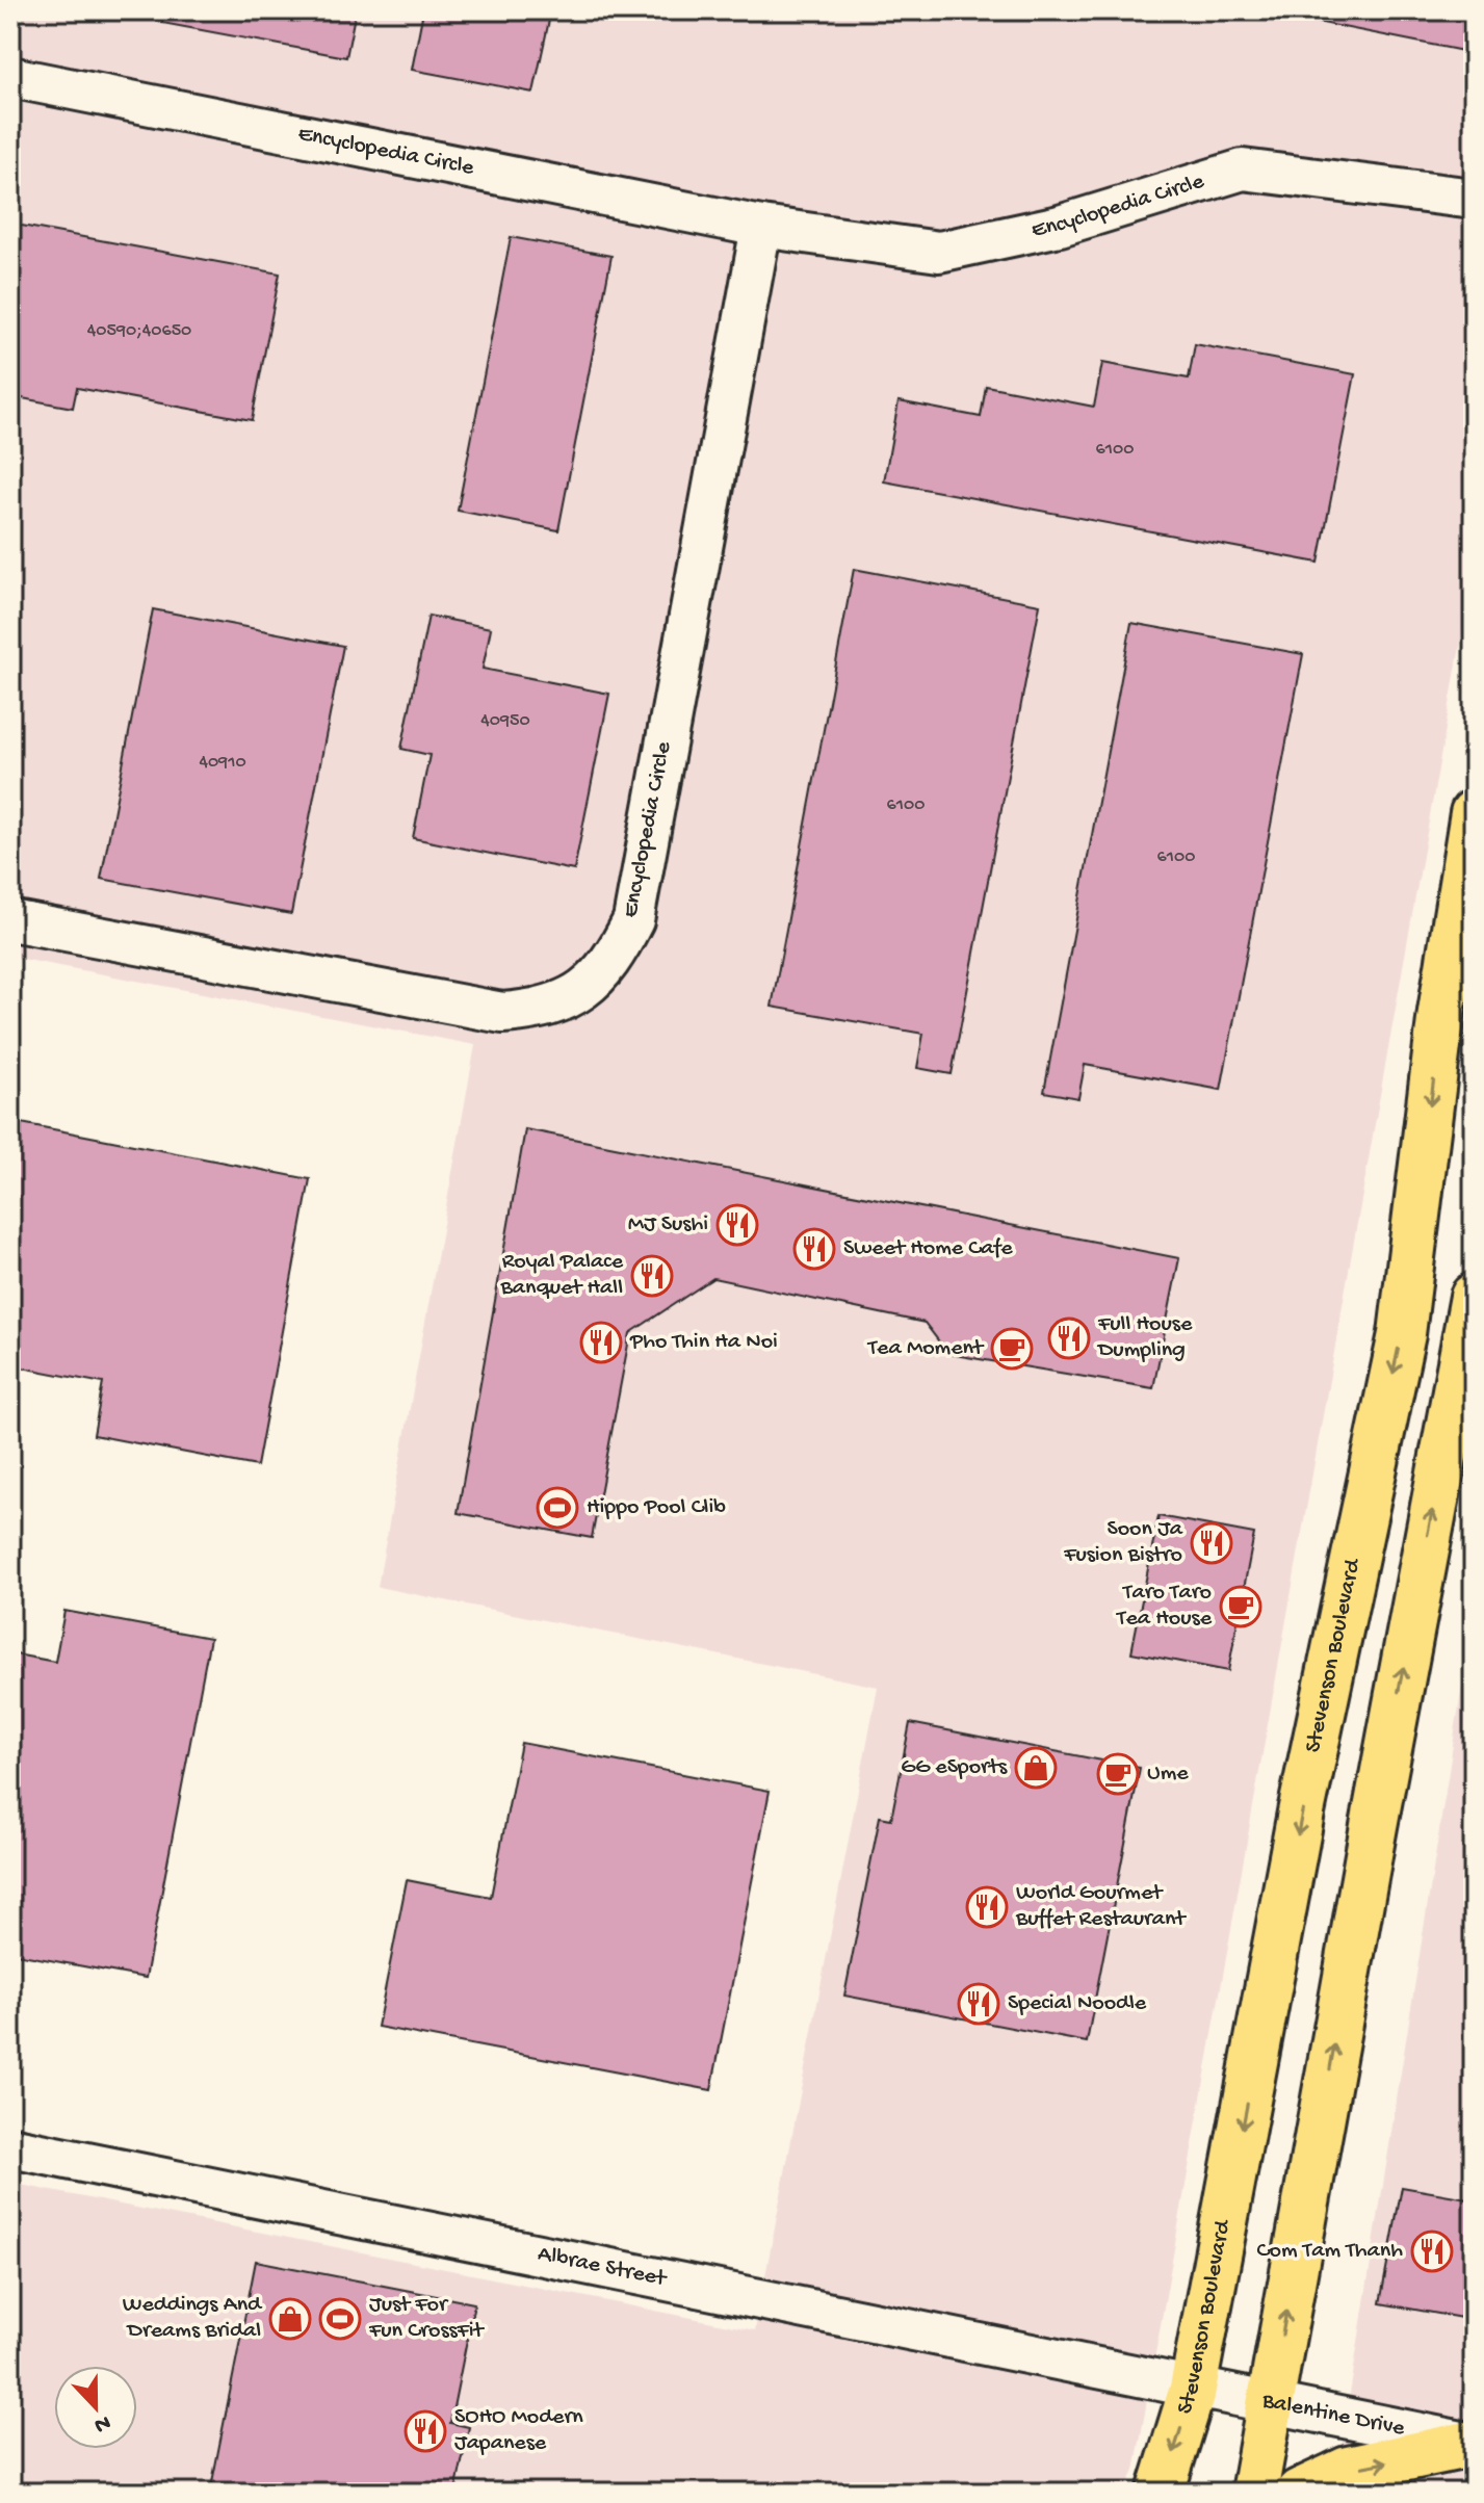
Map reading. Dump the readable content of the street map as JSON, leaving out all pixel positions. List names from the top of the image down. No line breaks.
{"streets":{"main road":["Stevenson Boulevard"],"street":["Encyclopedia Circle","Albrae Street","Balentine Drive"]},"crossings":[["Stevenson Boulevard","Albrae Street"],["Stevenson Boulevard","Balentine Drive"],["Albrae Street","Balentine Drive"]],"places":{"restaurant":["MJ Sushi","Sweet Home Cafe","Royal Palace Banquet Hall","Full House Dumpling","Pho Thin Ha Noi","Soon Ja Fusion Bistro","World Gourmet Buffet Restaurant","Special Noodle","Com Tam Thanh","SOHO Modern Japanese"],"cafe":["Tea Moment","Taro Taro Tea House","Ume"],"sports":["Hippo Pool Clib","Just For Fun CrossFit"],"shop":["GG eSports","Weddings And Dreams Bridal"]},"house_numbers":["40590;40650","6100","40950","40910","6100","6100"],"north":"bottom"}
